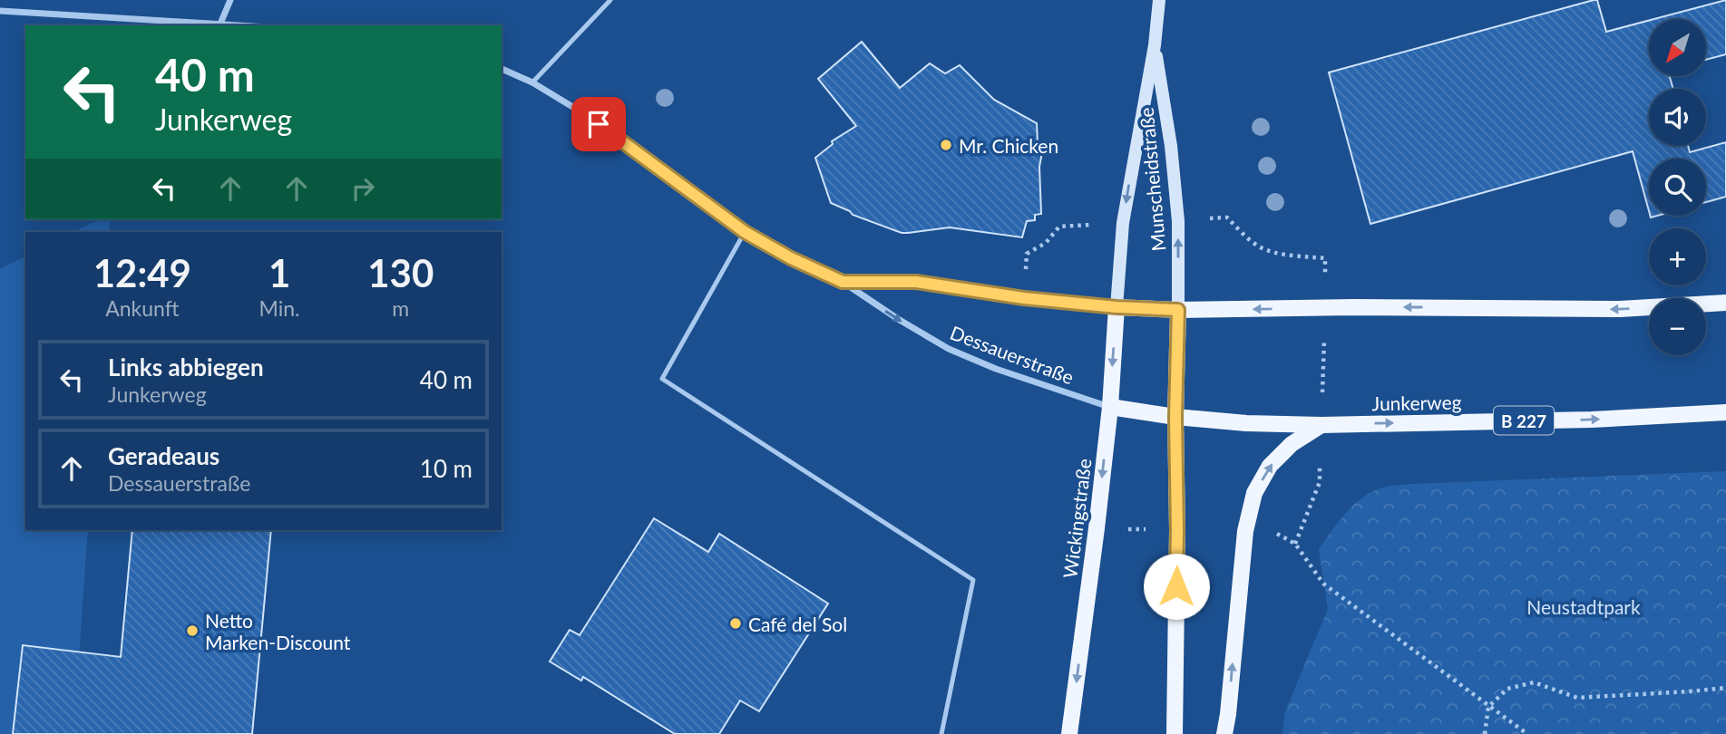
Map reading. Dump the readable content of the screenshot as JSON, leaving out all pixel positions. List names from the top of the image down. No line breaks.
{"streets":{"main road":["Munscheidstraße","Junkerweg","B 227","Wickingstraße"],"street":["Dessauerstraße"]},"crossings":[["Munscheidstraße","Dessauerstraße"],["Munscheidstraße","Wickingstraße"],["Dessauerstraße","Junkerweg"],["Dessauerstraße","Wickingstraße"],["Junkerweg","Wickingstraße"]],"parks":["Neustadtpark"],"places":["Mr. Chicken","Café del Sol","Netto Marken-Discount"],"north":"bottom left","page":{"map_buttons":["+","−"],"turn":["40 m","Junkerweg"],"eta":["12:49","Ankunft","1","Min.","130","m"],"list":[{"name":"Links abbiegen","note":"Junkerweg","value":"40 m"},{"name":"Geradeaus","note":"Dessauerstraße","value":"10 m"}]}}
